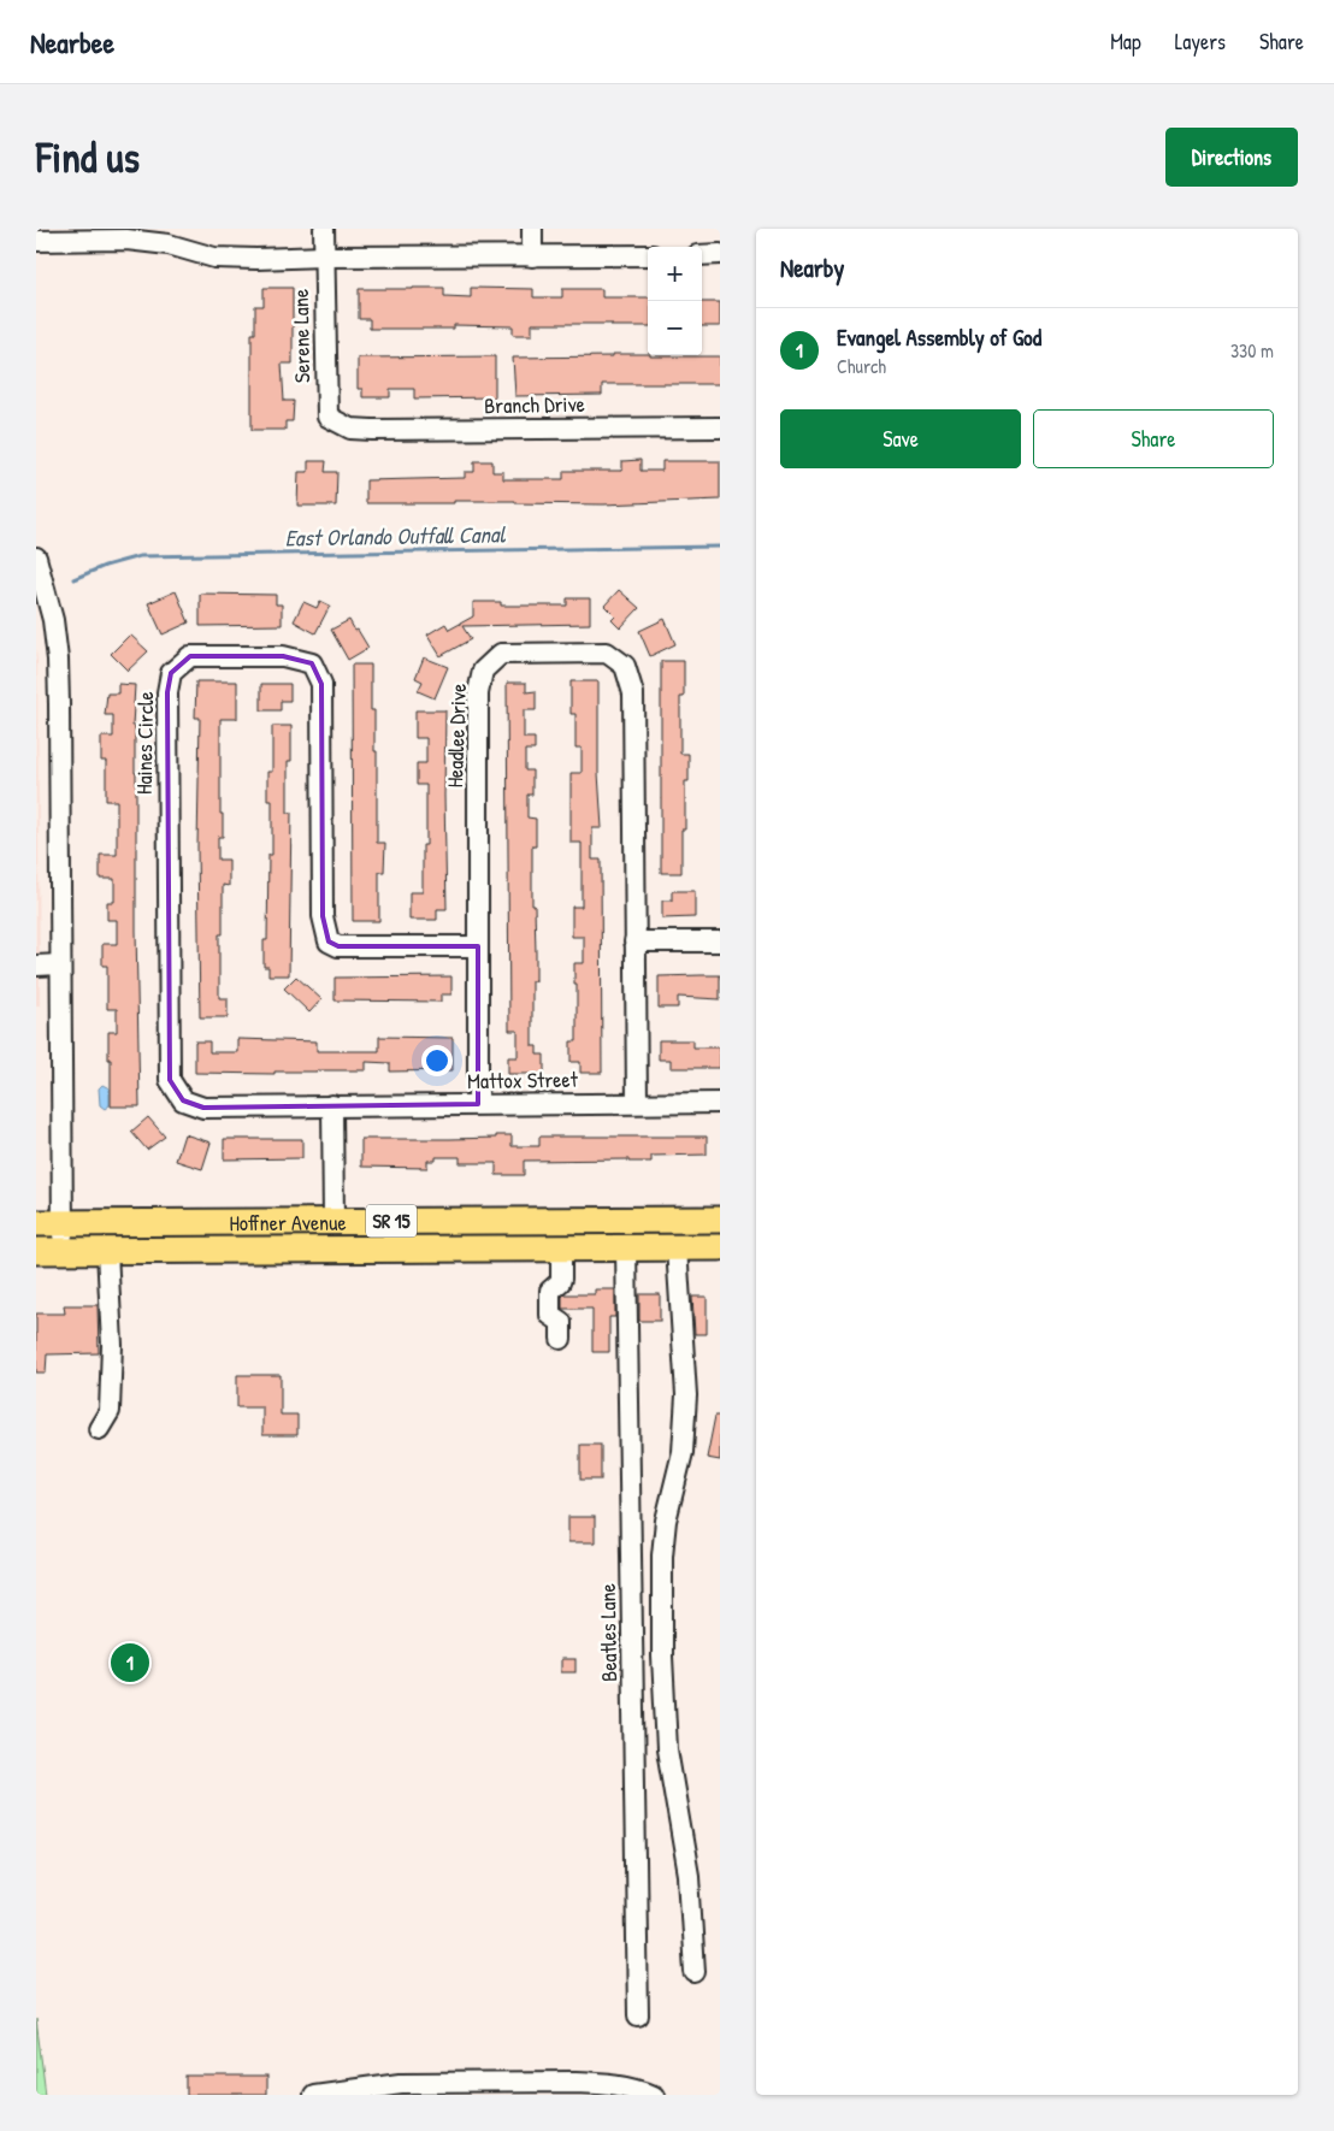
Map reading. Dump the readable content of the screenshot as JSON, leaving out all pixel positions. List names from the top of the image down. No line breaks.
{"streets":{"main road":["SR 15","Hoffner Avenue"],"street":["Serene Lane","Branch Drive","Headlee Drive","Haines Circle","Mattox Street","Beatles Lane"]},"crossings":[["Serene Lane","Branch Drive"],["Headlee Drive","Haines Circle"],["Headlee Drive","Mattox Street"],["Haines Circle","Mattox Street"],["Hoffner Avenue","Beatles Lane"]],"water":["East Orlando Outfall Canal"],"page":{"header":"Nearbee","nav":["Map","Layers","Share"],"buttons":["Directions",["Save","Share"]],"title":"Find us","heading":"Nearby","map_buttons":["+","−"],"list":[{"mark":"1","name":"Evangel Assembly of God","note":"Church","value":"330 m"}],"pins":"1"}}
